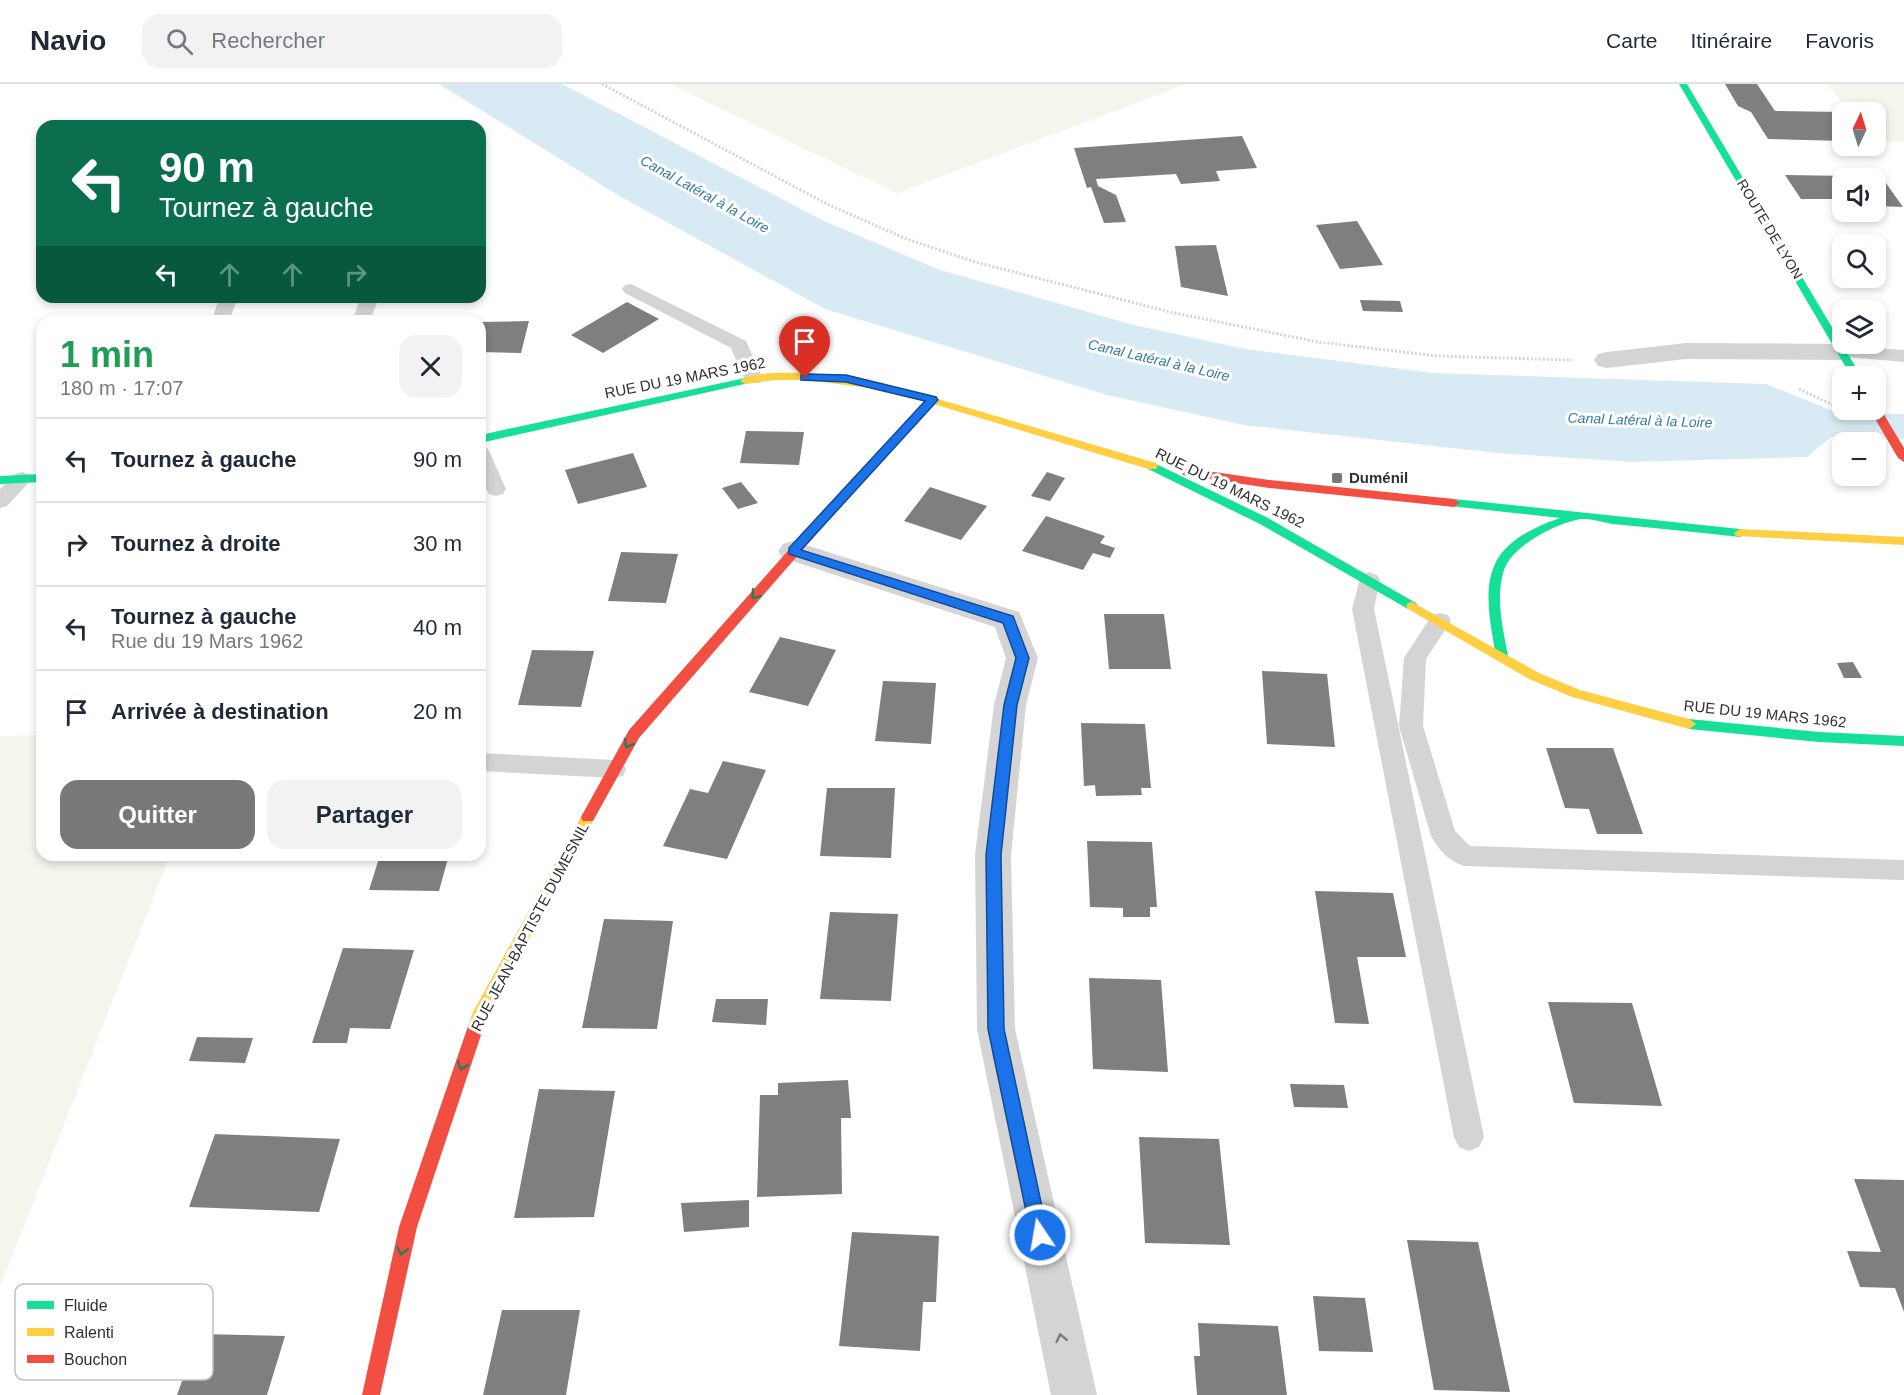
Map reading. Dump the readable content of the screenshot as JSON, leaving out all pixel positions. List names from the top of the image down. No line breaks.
{"streets":{"street":["ROUTE DE LYON","RUE DU 19 MARS 1962","RUE JEAN-BAPTISTE DUMESNIL"]},"crossings":[["RUE DU 19 MARS 1962","RUE JEAN-BAPTISTE DUMESNIL"]],"one_way":["RUE JEAN-BAPTISTE DUMESNIL"],"water":["Canal Latéral à la Loire"],"places":{"transit":["Duménil"]},"legend":["Fluide","Ralenti","Bouchon"],"north":"top","page":{"header":"Navio","search":"Rechercher","nav":["Carte","Itinéraire","Favoris"],"map_buttons":["+","−"],"turn":["90 m","Tournez à gauche"],"heading":["1 min","180 m · 17:07"],"list":[{"name":"Tournez à gauche","value":"90 m"},{"name":"Tournez à droite","value":"30 m"},{"name":"Tournez à gauche","note":"Rue du 19 Mars 1962","value":"40 m"},{"name":"Arrivée à destination","value":"20 m"}],"buttons":["Quitter","Partager"]}}
